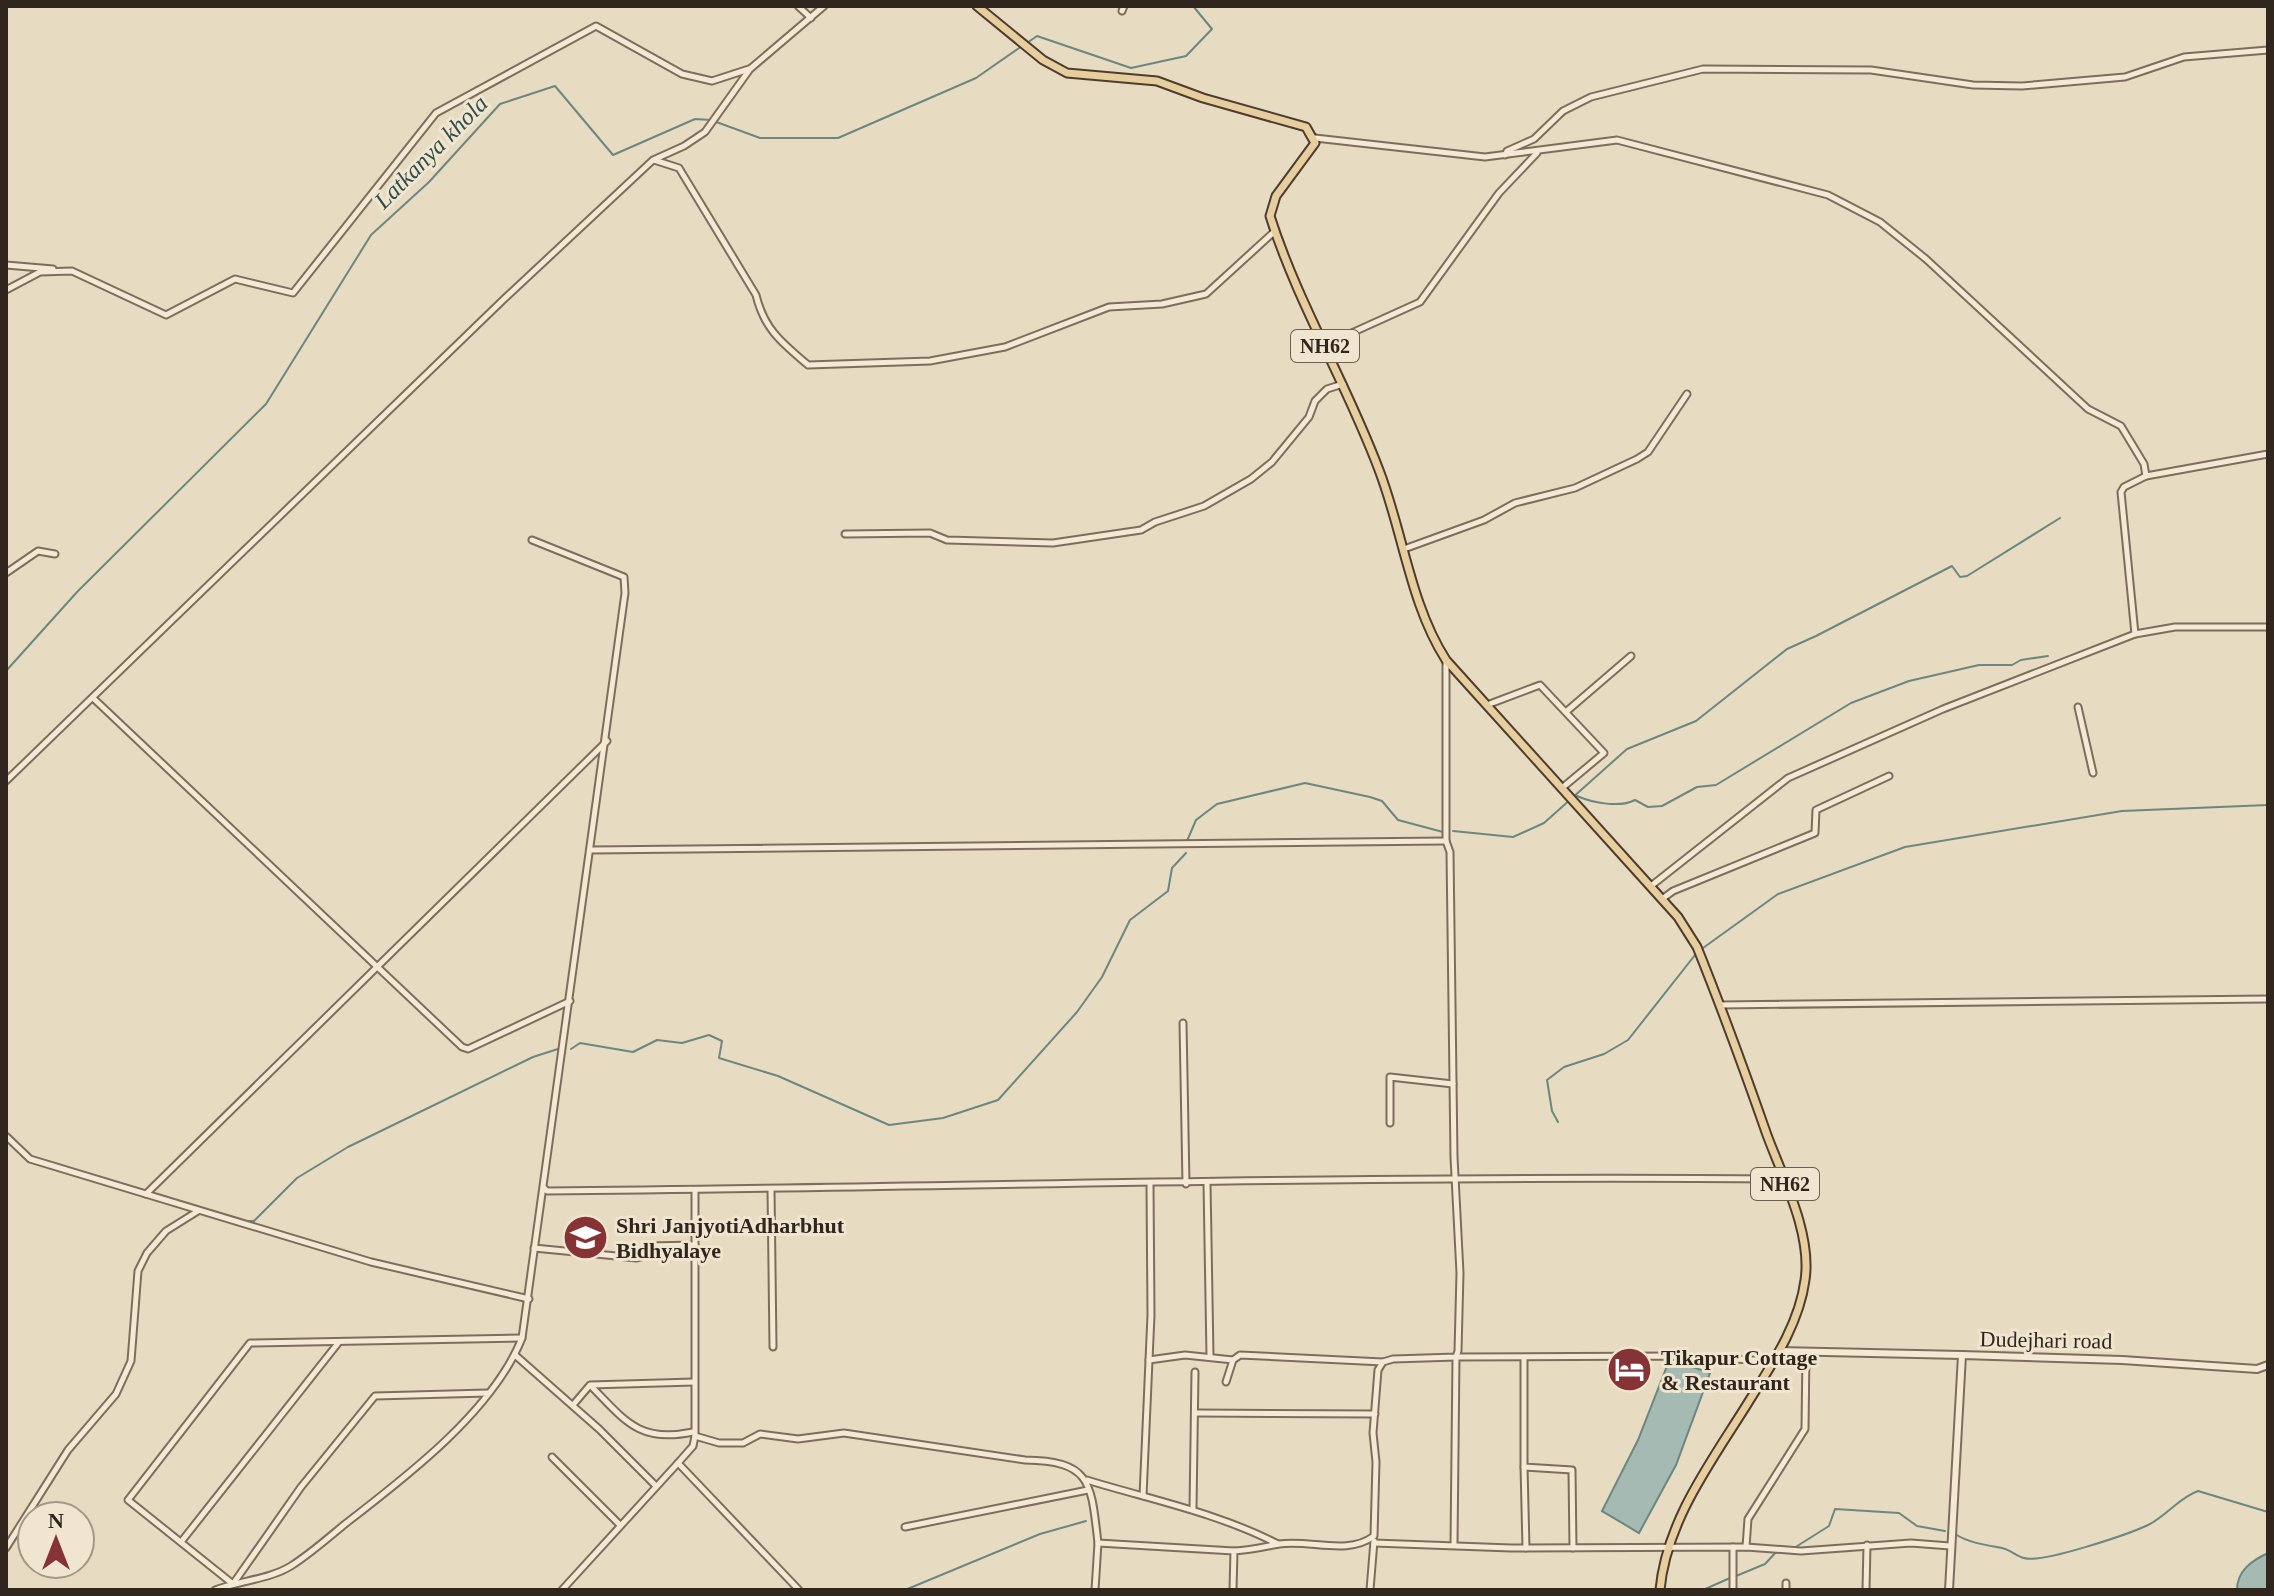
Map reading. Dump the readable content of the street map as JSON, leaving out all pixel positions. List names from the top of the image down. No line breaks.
{"streets":{"main road":["NH62"],"street":["Dudejhari road"]},"water":["Latkanya khola"],"places":{"school or university":["Shri JanjyotiAdharbhut Bidhyalaye"],"hotel":["Tikapur Cottage & Restaurant"]},"north":"top"}
